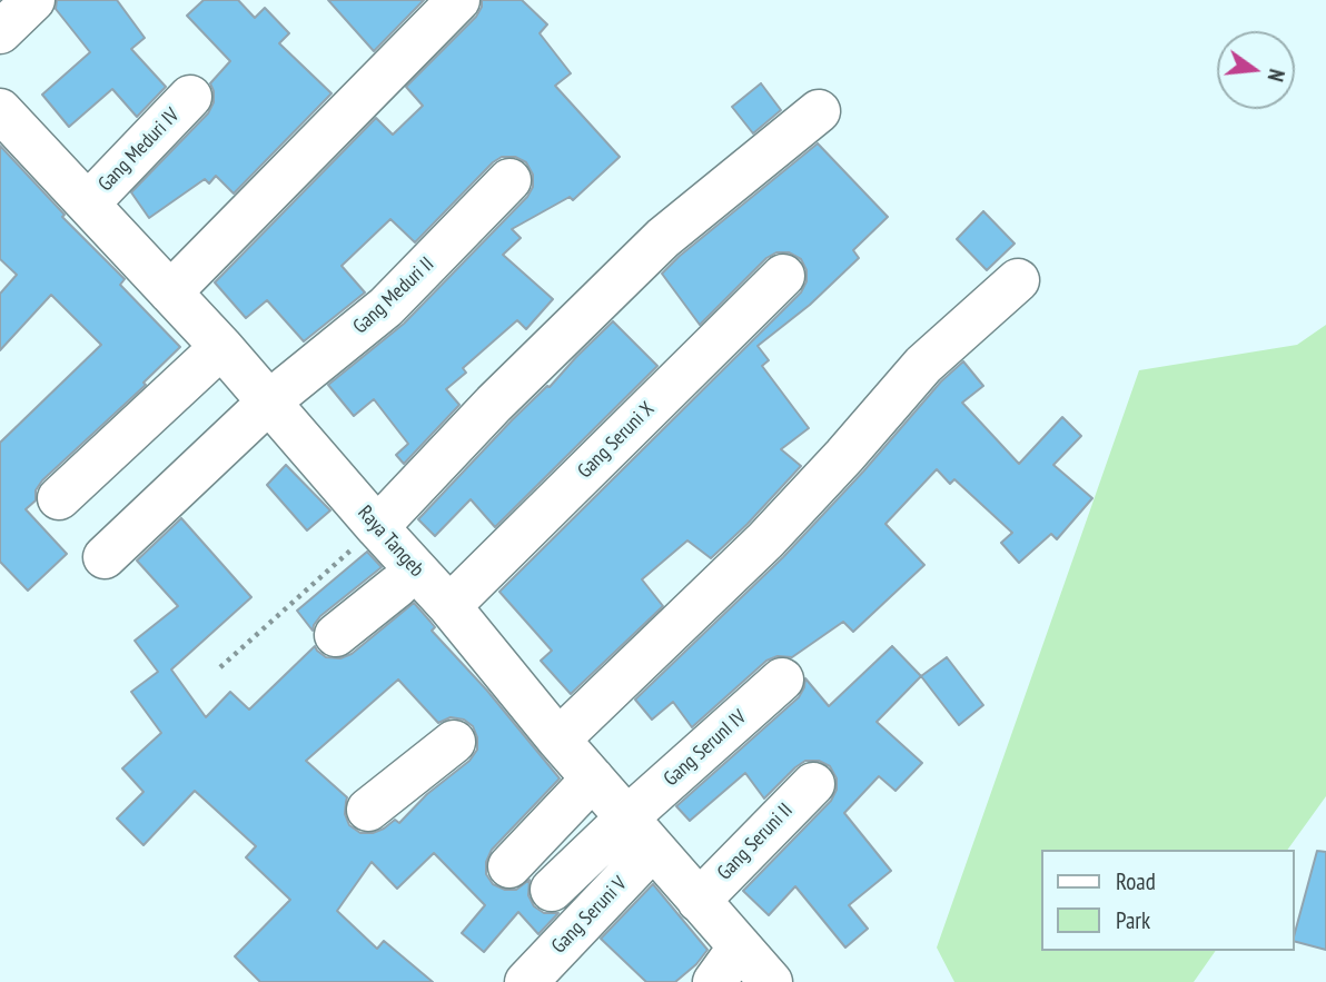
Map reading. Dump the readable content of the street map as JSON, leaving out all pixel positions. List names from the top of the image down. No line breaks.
{"streets":{"street":["Gang Meduri IV","Gang Meduri II","Gang Seruni X","Raya Tangeb","Gang SerunI IV","Gang Seruni II","Gang Seruni V"]},"crossings":[["Gang Meduri IV","Raya Tangeb"],["Gang Meduri II","Raya Tangeb"],["Gang Seruni X","Raya Tangeb"],["Raya Tangeb","Gang SerunI IV"],["Raya Tangeb","Gang Seruni II"],["Raya Tangeb","Gang Seruni V"],["Gang SerunI IV","Gang Seruni V"]],"legend":["Road","Park"],"north":"right"}
